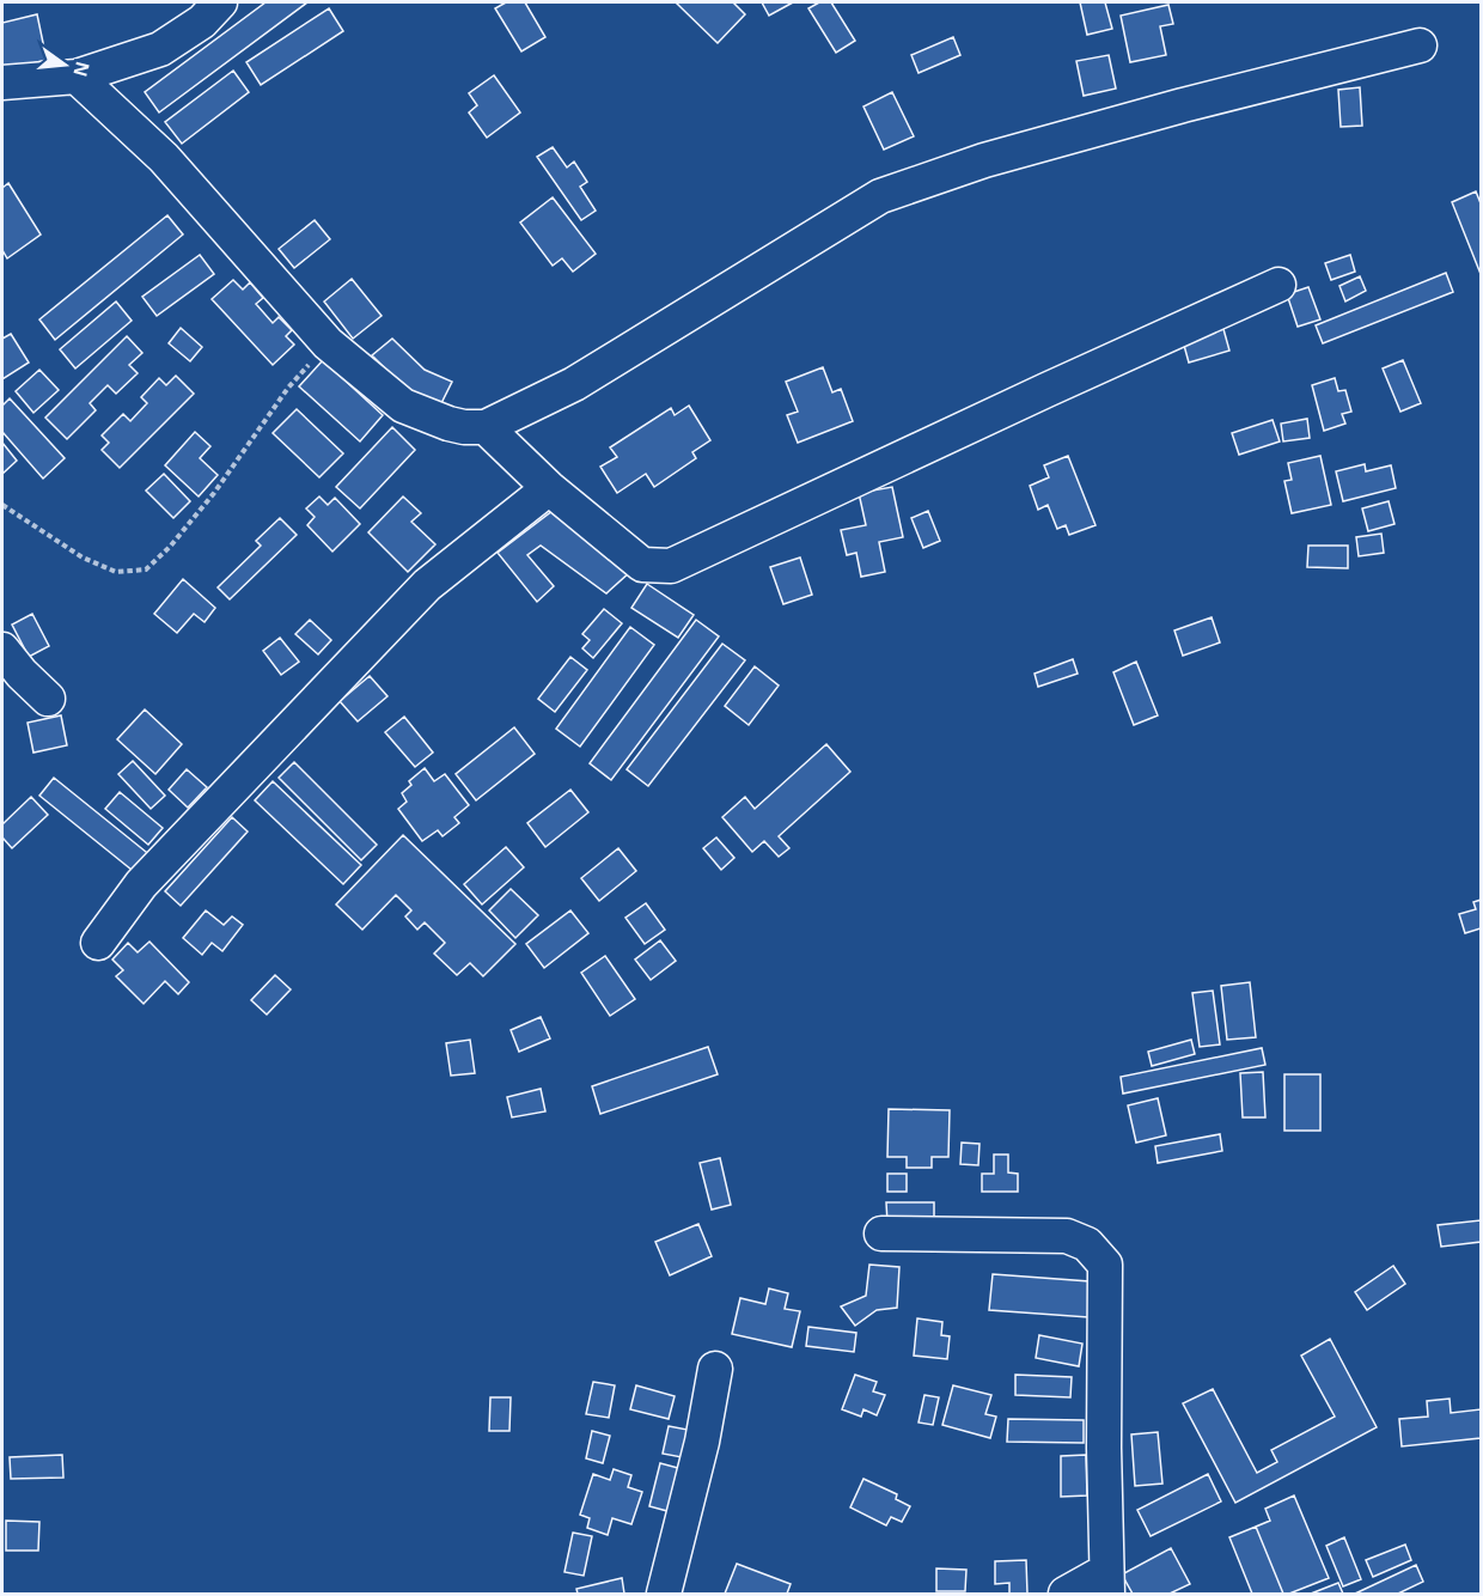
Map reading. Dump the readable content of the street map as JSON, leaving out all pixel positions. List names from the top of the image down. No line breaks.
{"north":"right"}
